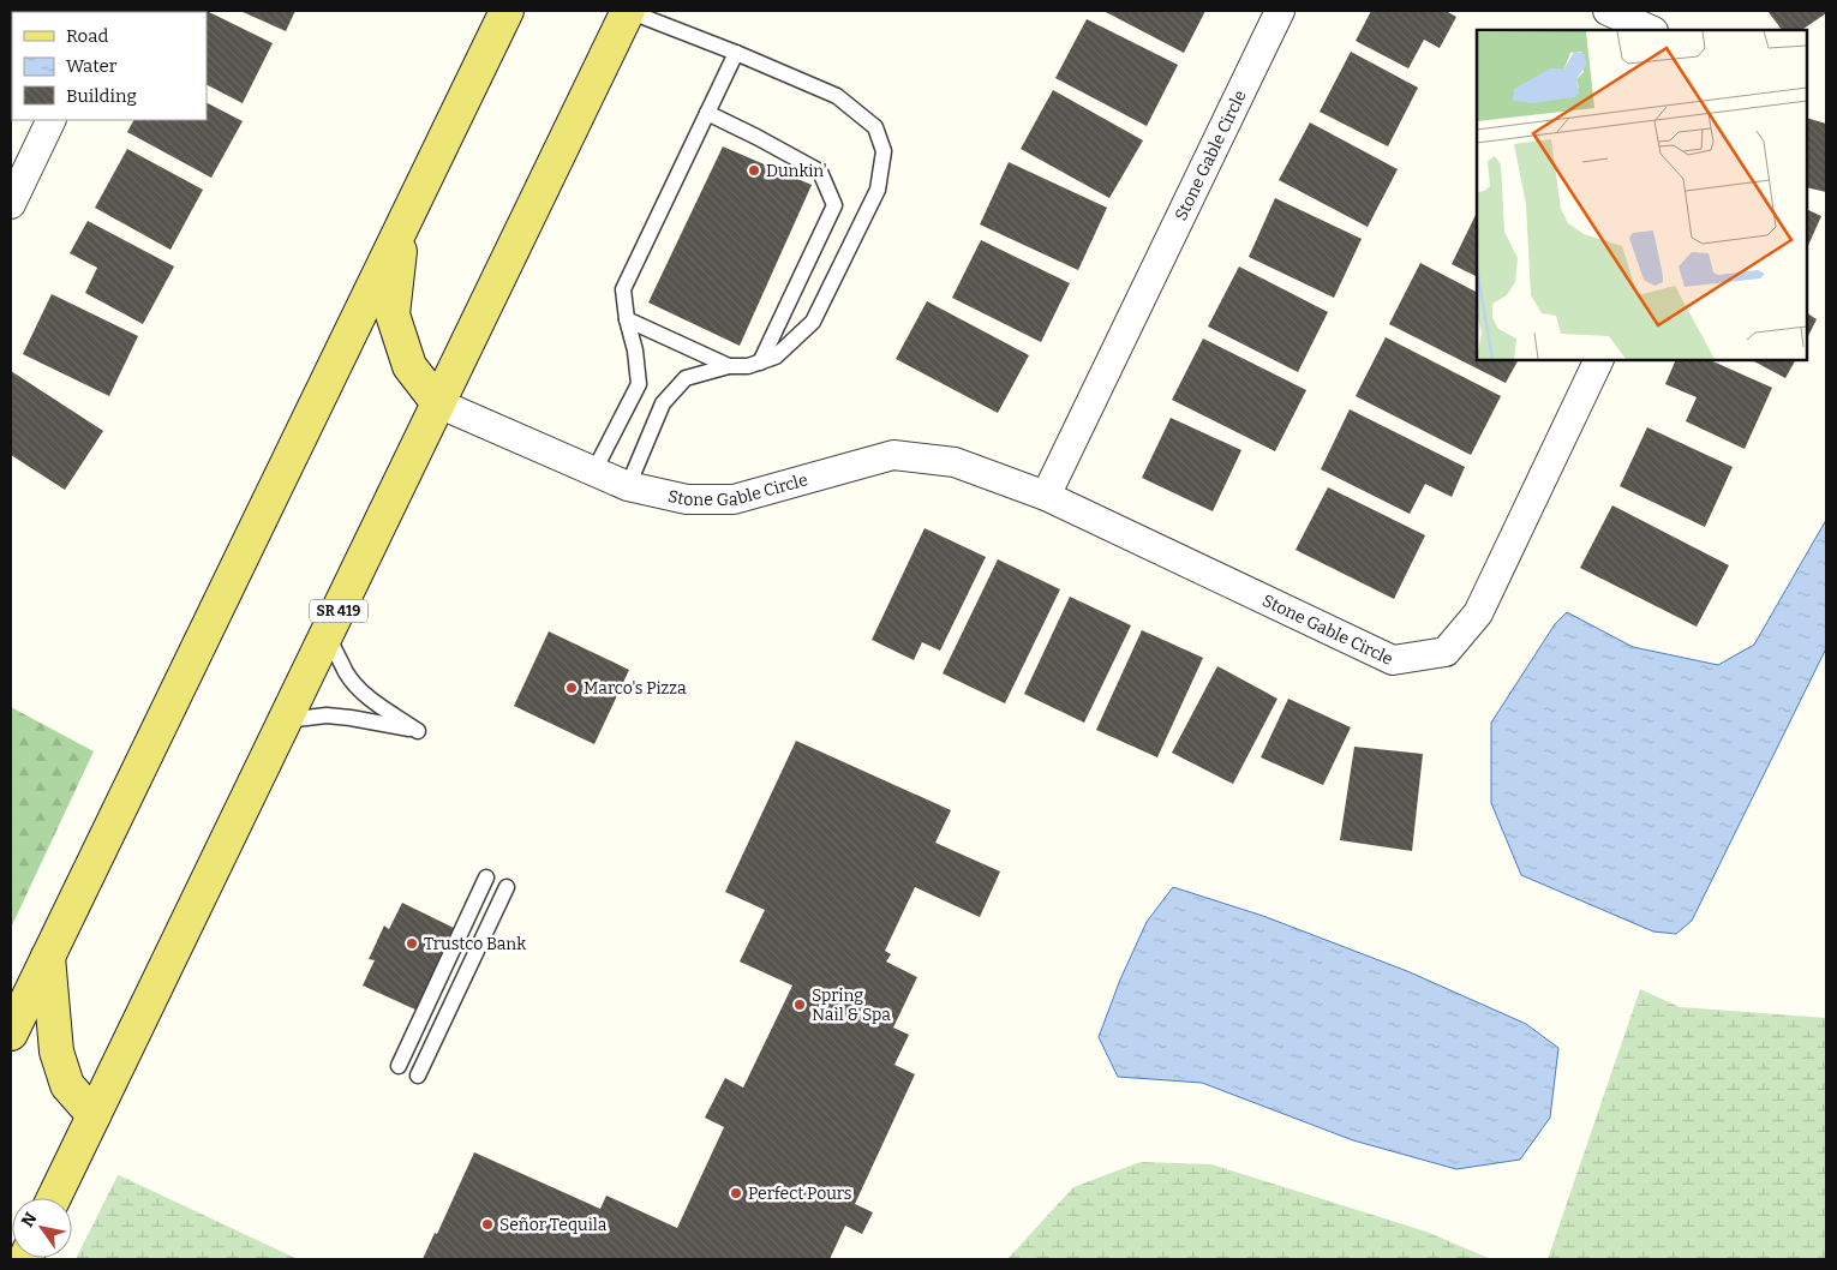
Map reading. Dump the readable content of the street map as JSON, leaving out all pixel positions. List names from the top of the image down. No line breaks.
{"streets":{"main road":["SR 419"],"street":["Stone Gable Circle"]},"crossings":[["Stone Gable Circle","SR 419"]],"places":["Dunkin'","Marco's Pizza","Trustco Bank","Spring Nail & Spa","Perfect Pours","Señor Tequila"],"legend":["Road","Water","Building"],"north":"top left"}
